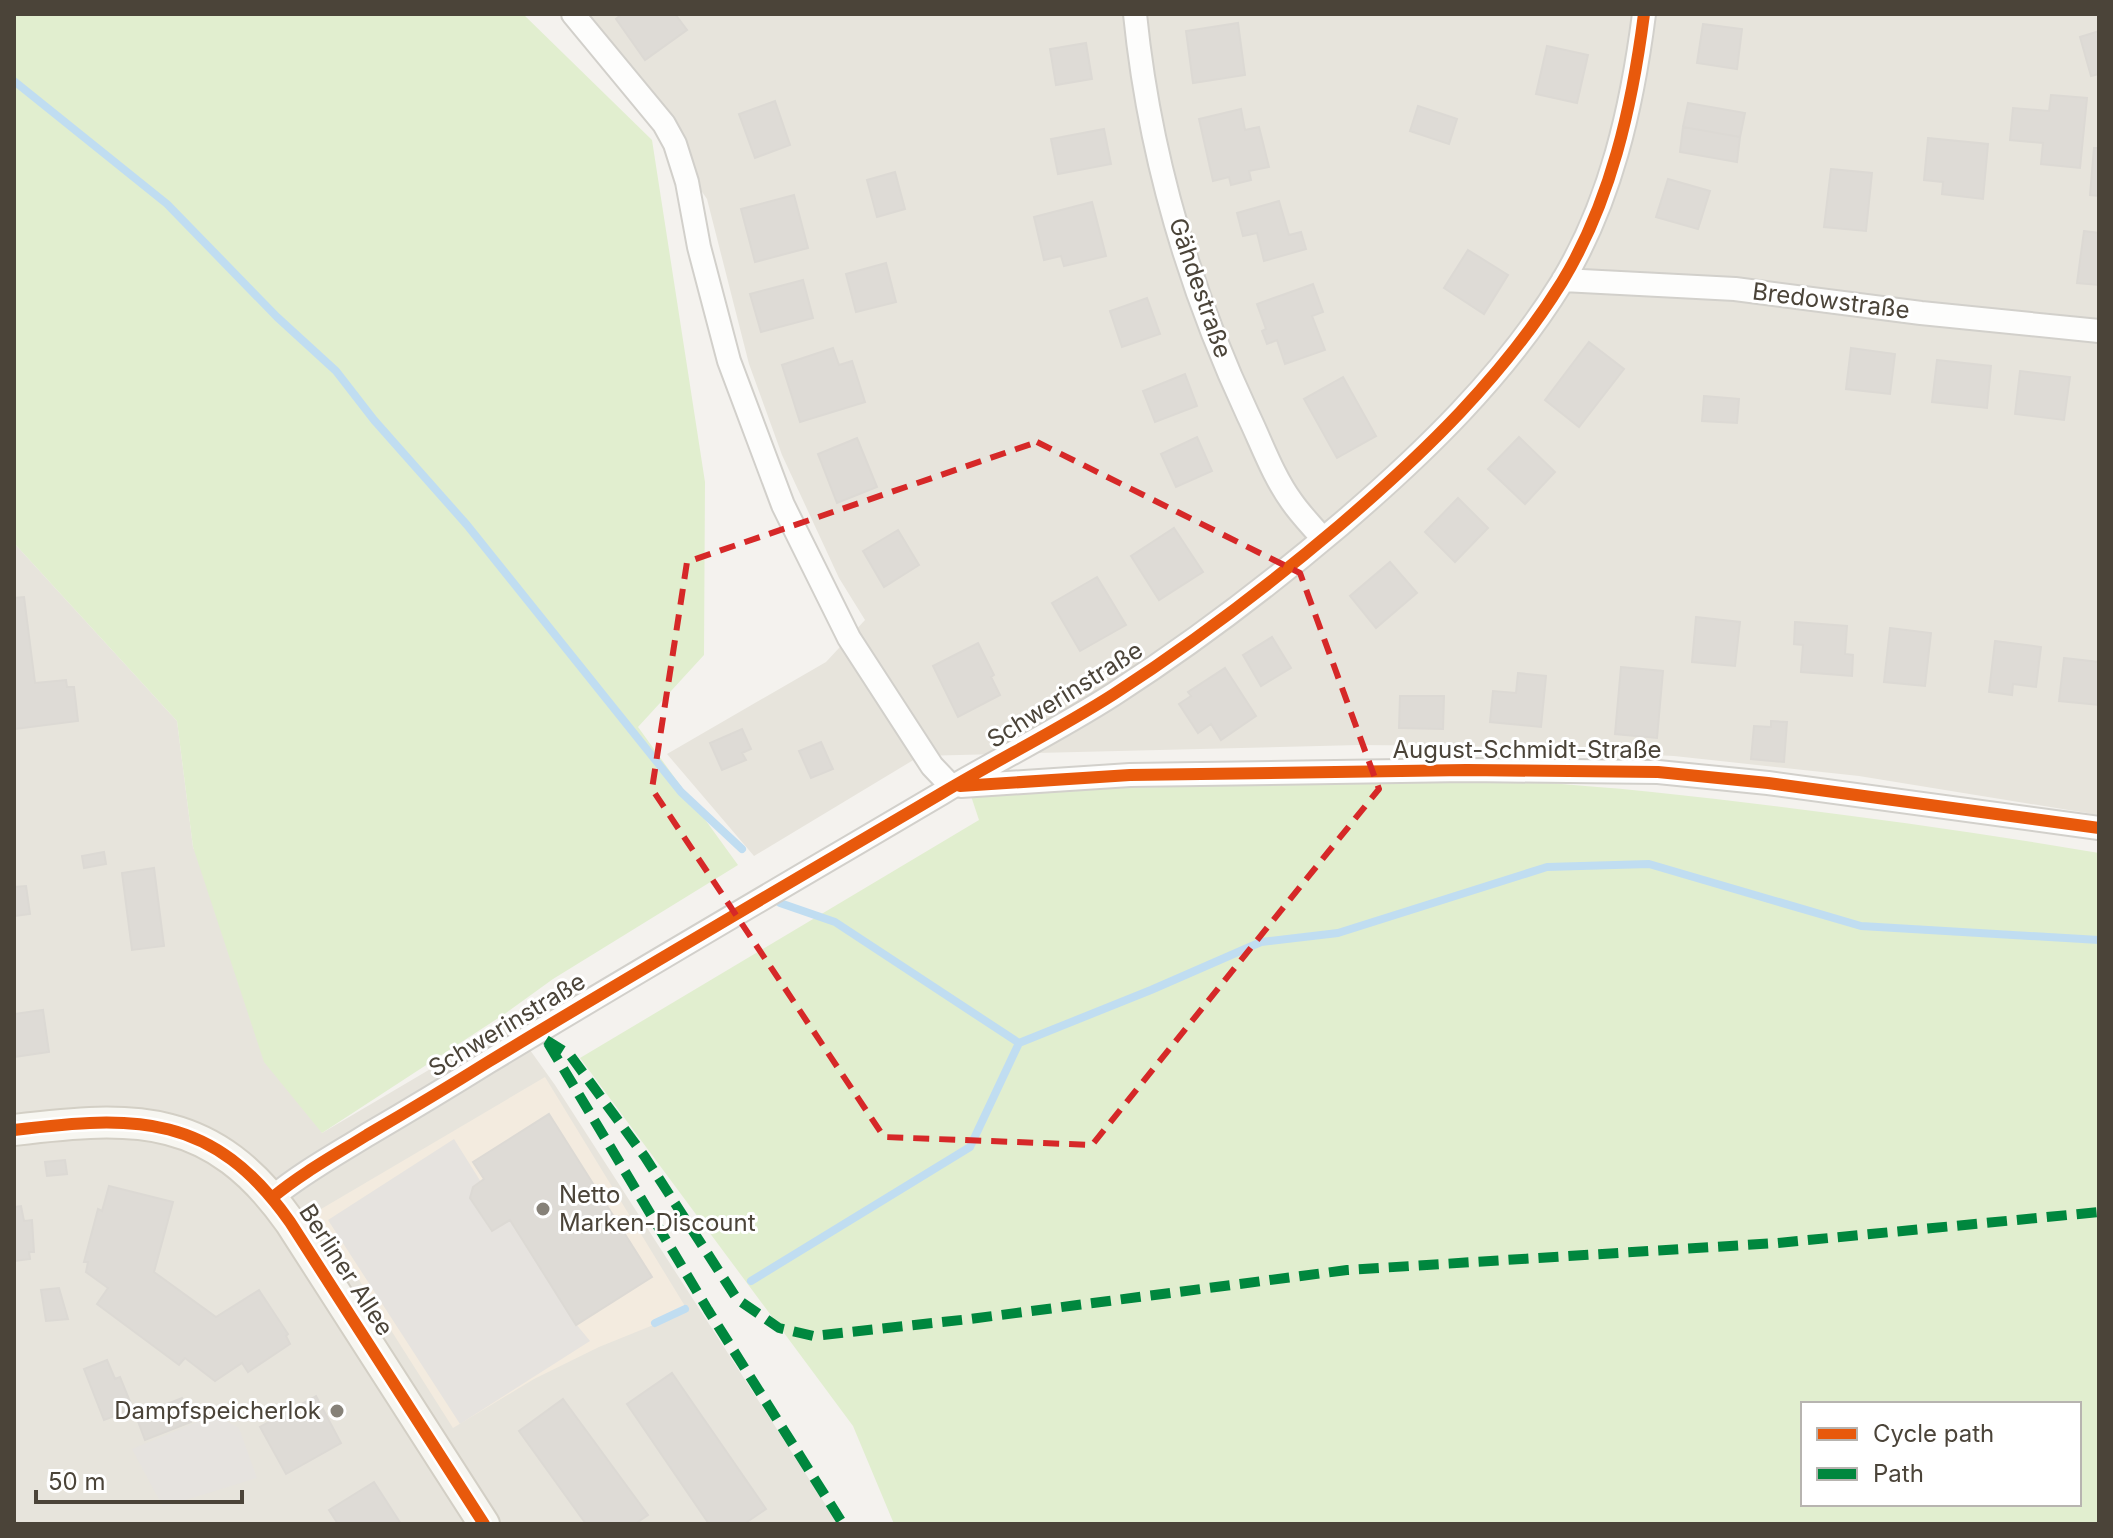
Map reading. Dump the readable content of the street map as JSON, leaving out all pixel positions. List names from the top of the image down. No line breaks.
{"streets":{"street":["Gähdestraße","Bredowstraße","Schwerinstraße","August-Schmidt-Straße","Berliner Allee"]},"crossings":[["Gähdestraße","Schwerinstraße"],["Bredowstraße","Schwerinstraße"],["Schwerinstraße","August-Schmidt-Straße"],["Schwerinstraße","Berliner Allee"]],"places":["Netto Marken-Discount","Dampfspeicherlok"],"legend":["Cycle path","Path"],"scale_bar":"50 m"}
